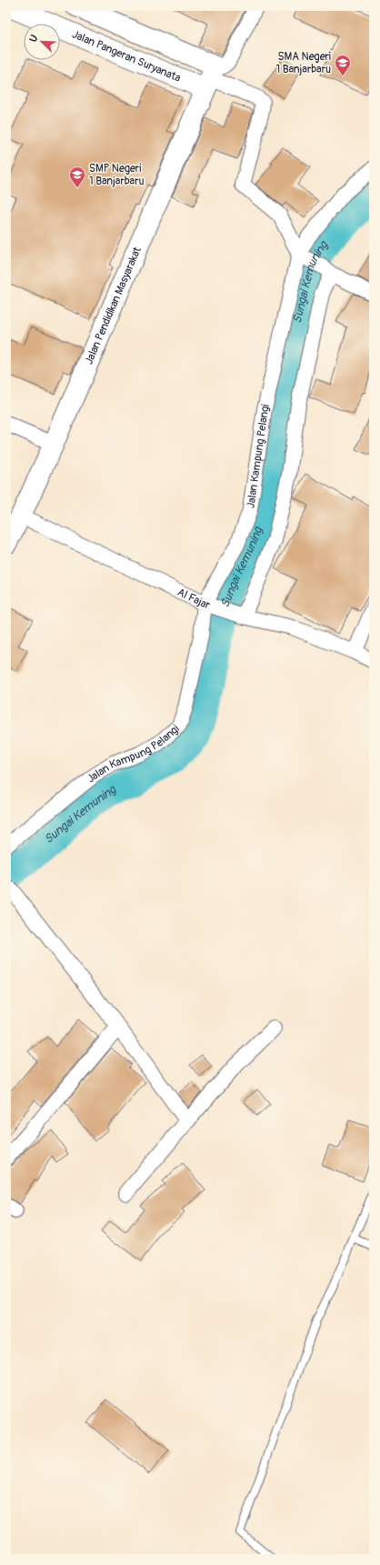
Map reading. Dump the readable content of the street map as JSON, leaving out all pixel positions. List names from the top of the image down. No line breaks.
{"streets":{"street":["Jalan Pangeran Suryanata","Jalan Pendidikan Masyarakat","Jalan Kampung Pelangi","Al Fajar"]},"crossings":[["Jalan Pangeran Suryanata","Jalan Pendidikan Masyarakat"],["Jalan Pendidikan Masyarakat","Al Fajar"],["Jalan Kampung Pelangi","Al Fajar"]],"water":["Sungai Kemuning"],"places":{"school or university":["SMA Negeri 1 Banjarbaru","SMP Negeri 1 Banjarbaru"]},"north":"top left"}
